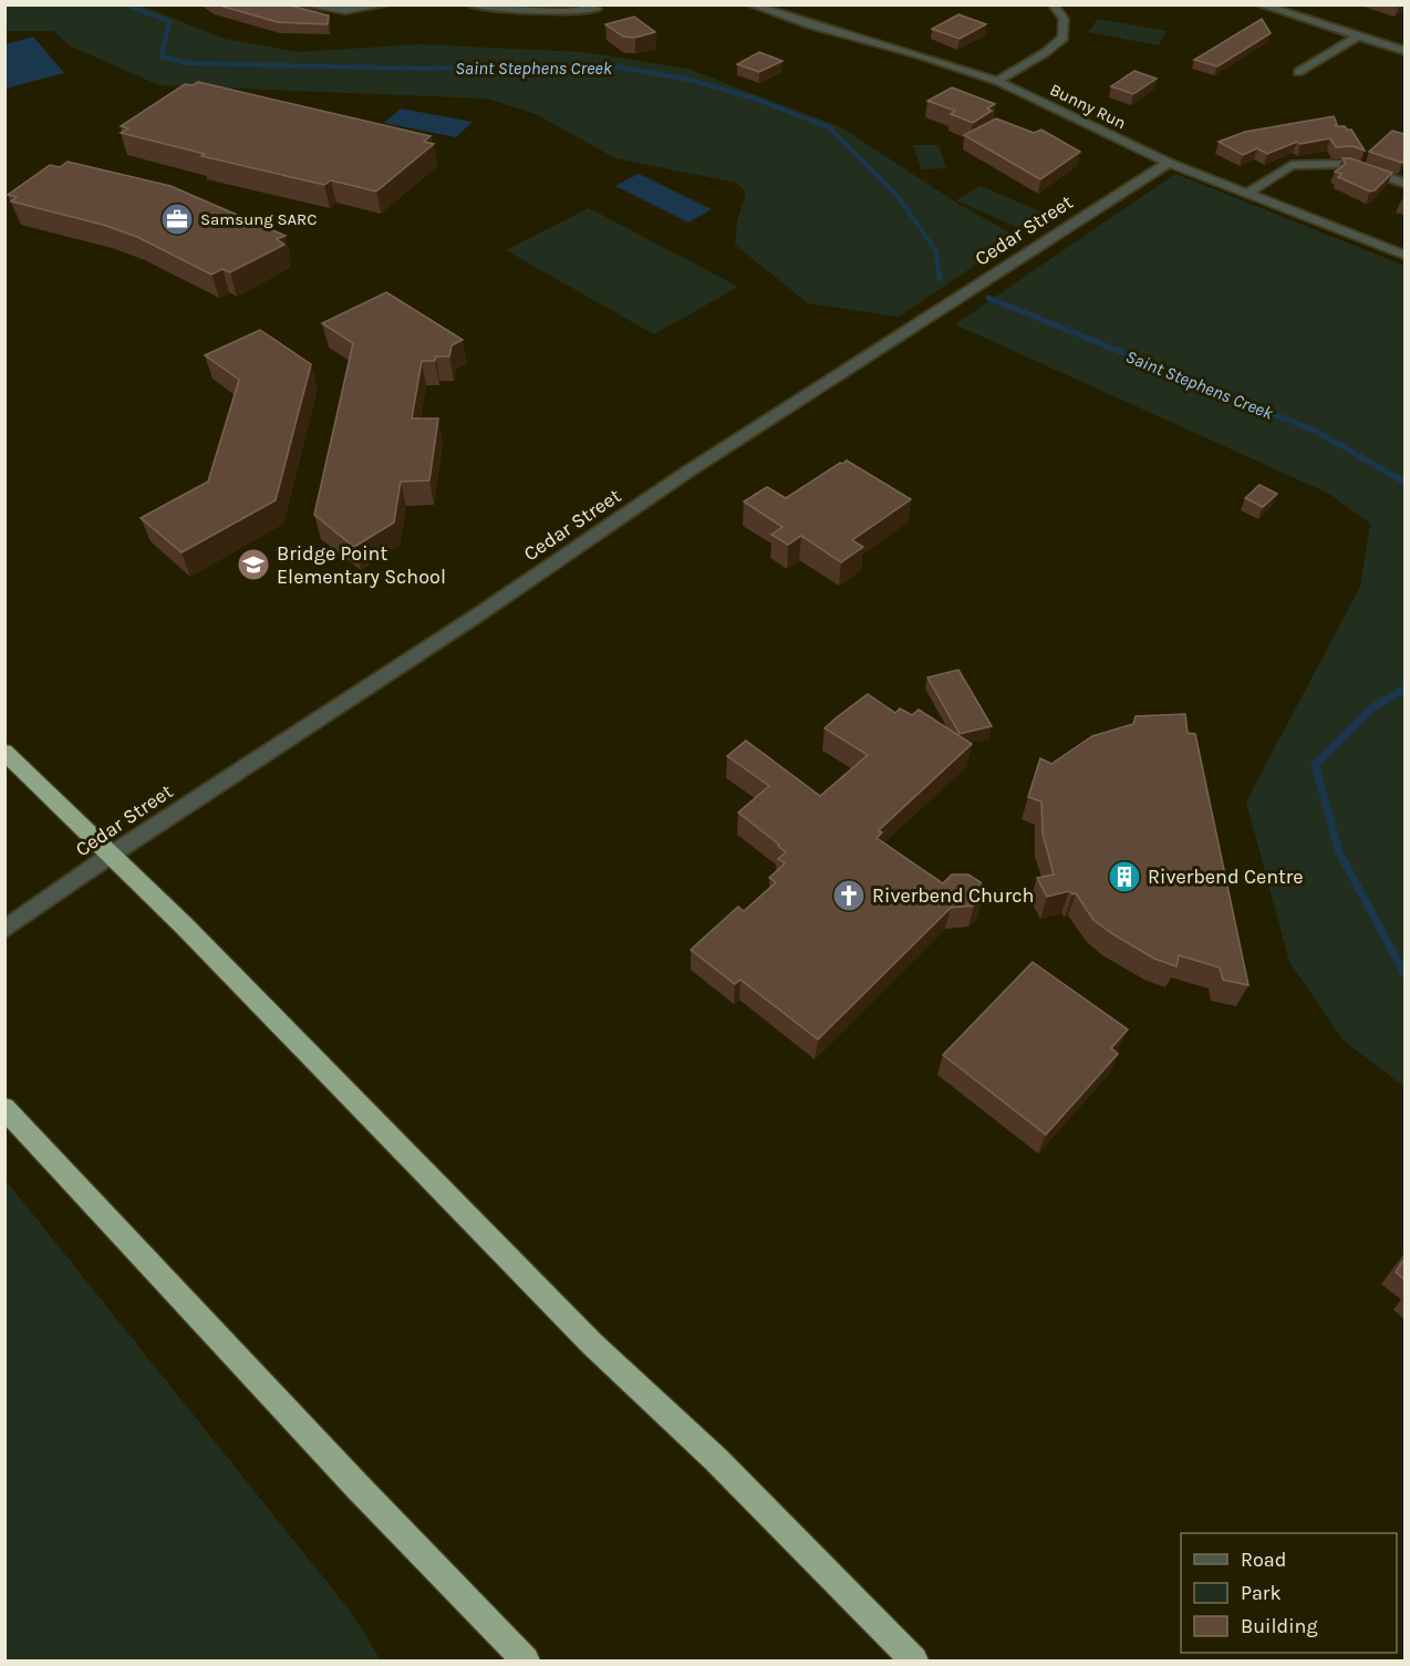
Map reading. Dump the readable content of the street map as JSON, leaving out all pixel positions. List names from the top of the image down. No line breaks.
{"streets":{"street":["Bunny Run","Cedar Street"]},"crossings":[["Bunny Run","Cedar Street"]],"water":["Saint Stephens Creek"],"places":{"office":["Samsung SARC"],"school or university":["Bridge Point Elementary School"],"building":["Riverbend Centre"],"church":["Riverbend Church"]},"legend":["Road","Park","Building"]}
